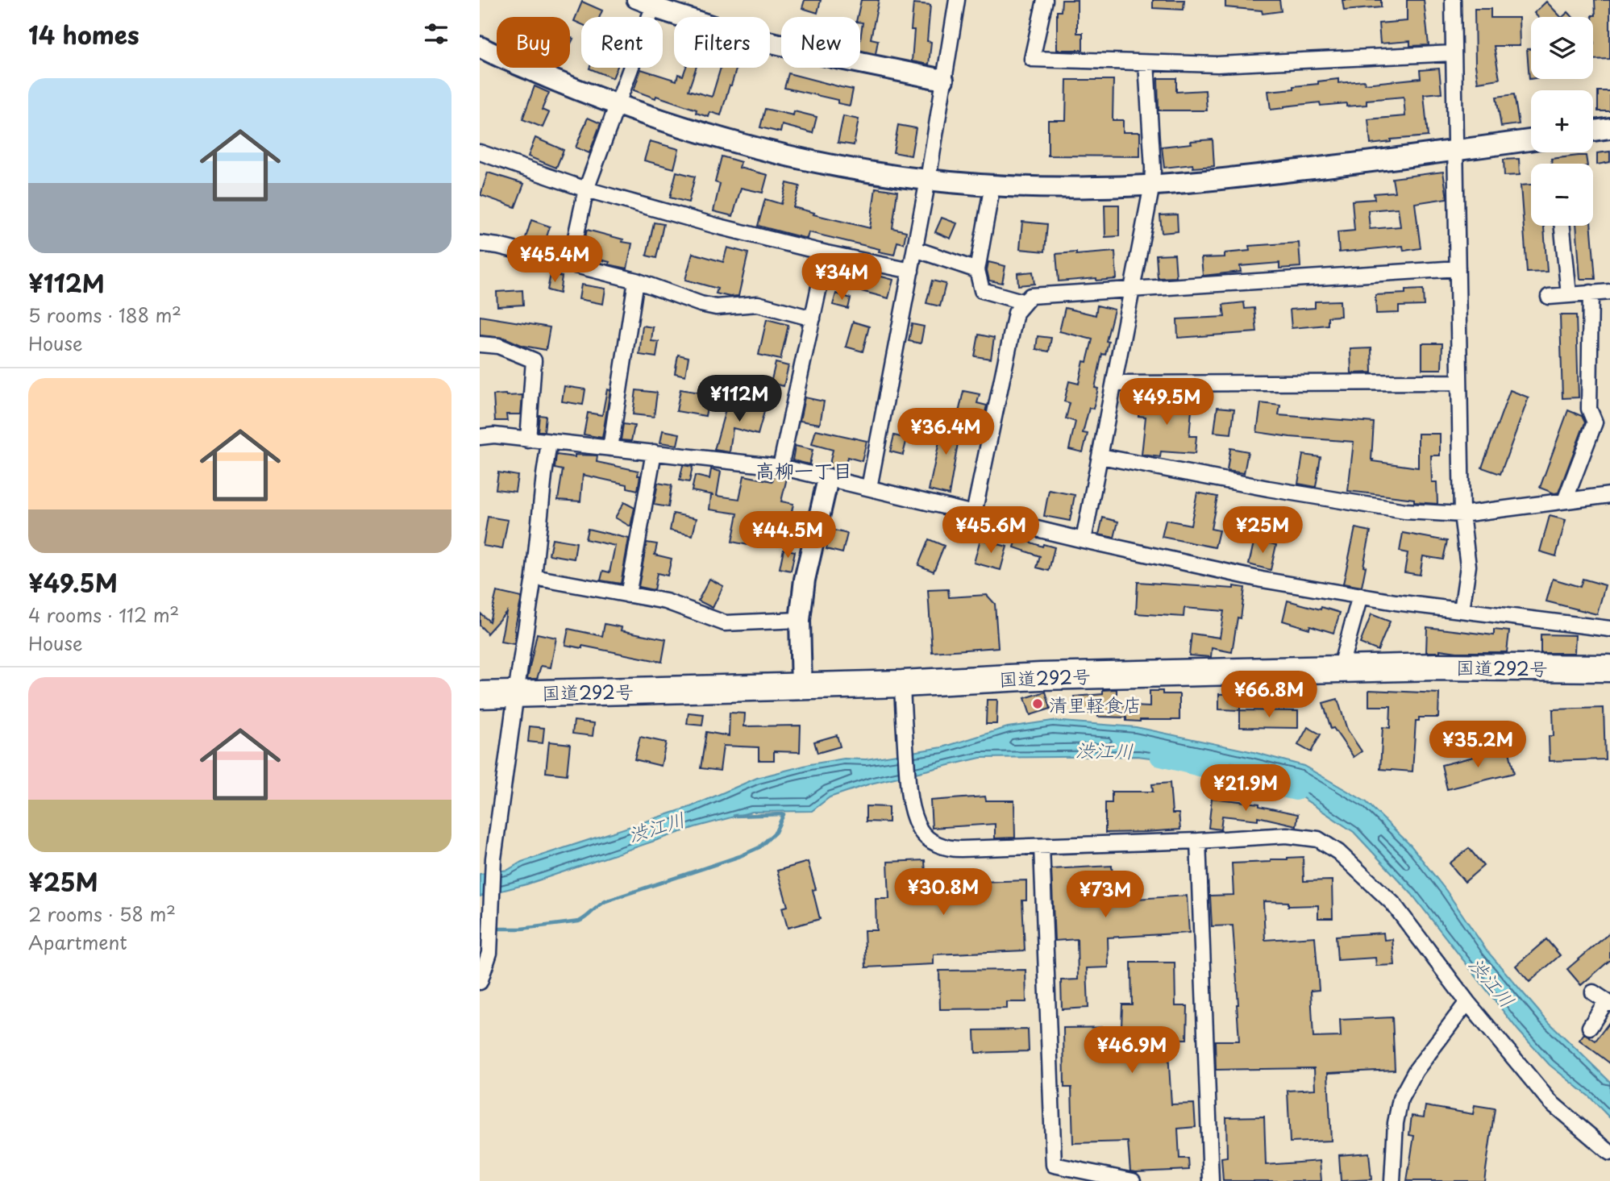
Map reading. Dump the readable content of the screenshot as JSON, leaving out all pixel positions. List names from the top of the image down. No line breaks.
{"streets":{"highway":["国道292号"]},"districts":["高柳一丁目"],"water":["渋江川"],"places":["清里軽食店"],"page":{"heading":"14 homes","map_buttons":["+","−"],"chip":["Buy","Rent","Filters","New"],"list":[{"name":"¥112M","note":"5 rooms · 188 m² · House"},{"name":"¥49.5M","note":"4 rooms · 112 m² · House"},{"name":"¥25M","note":"2 rooms · 58 m² · Apartment"}],"price":["¥45.4M","¥34M","¥112M","¥49.5M","¥36.4M","¥45.6M","¥25M","¥44.5M","¥66.8M","¥35.2M","¥21.9M","¥30.8M","¥73M","¥46.9M"]}}
